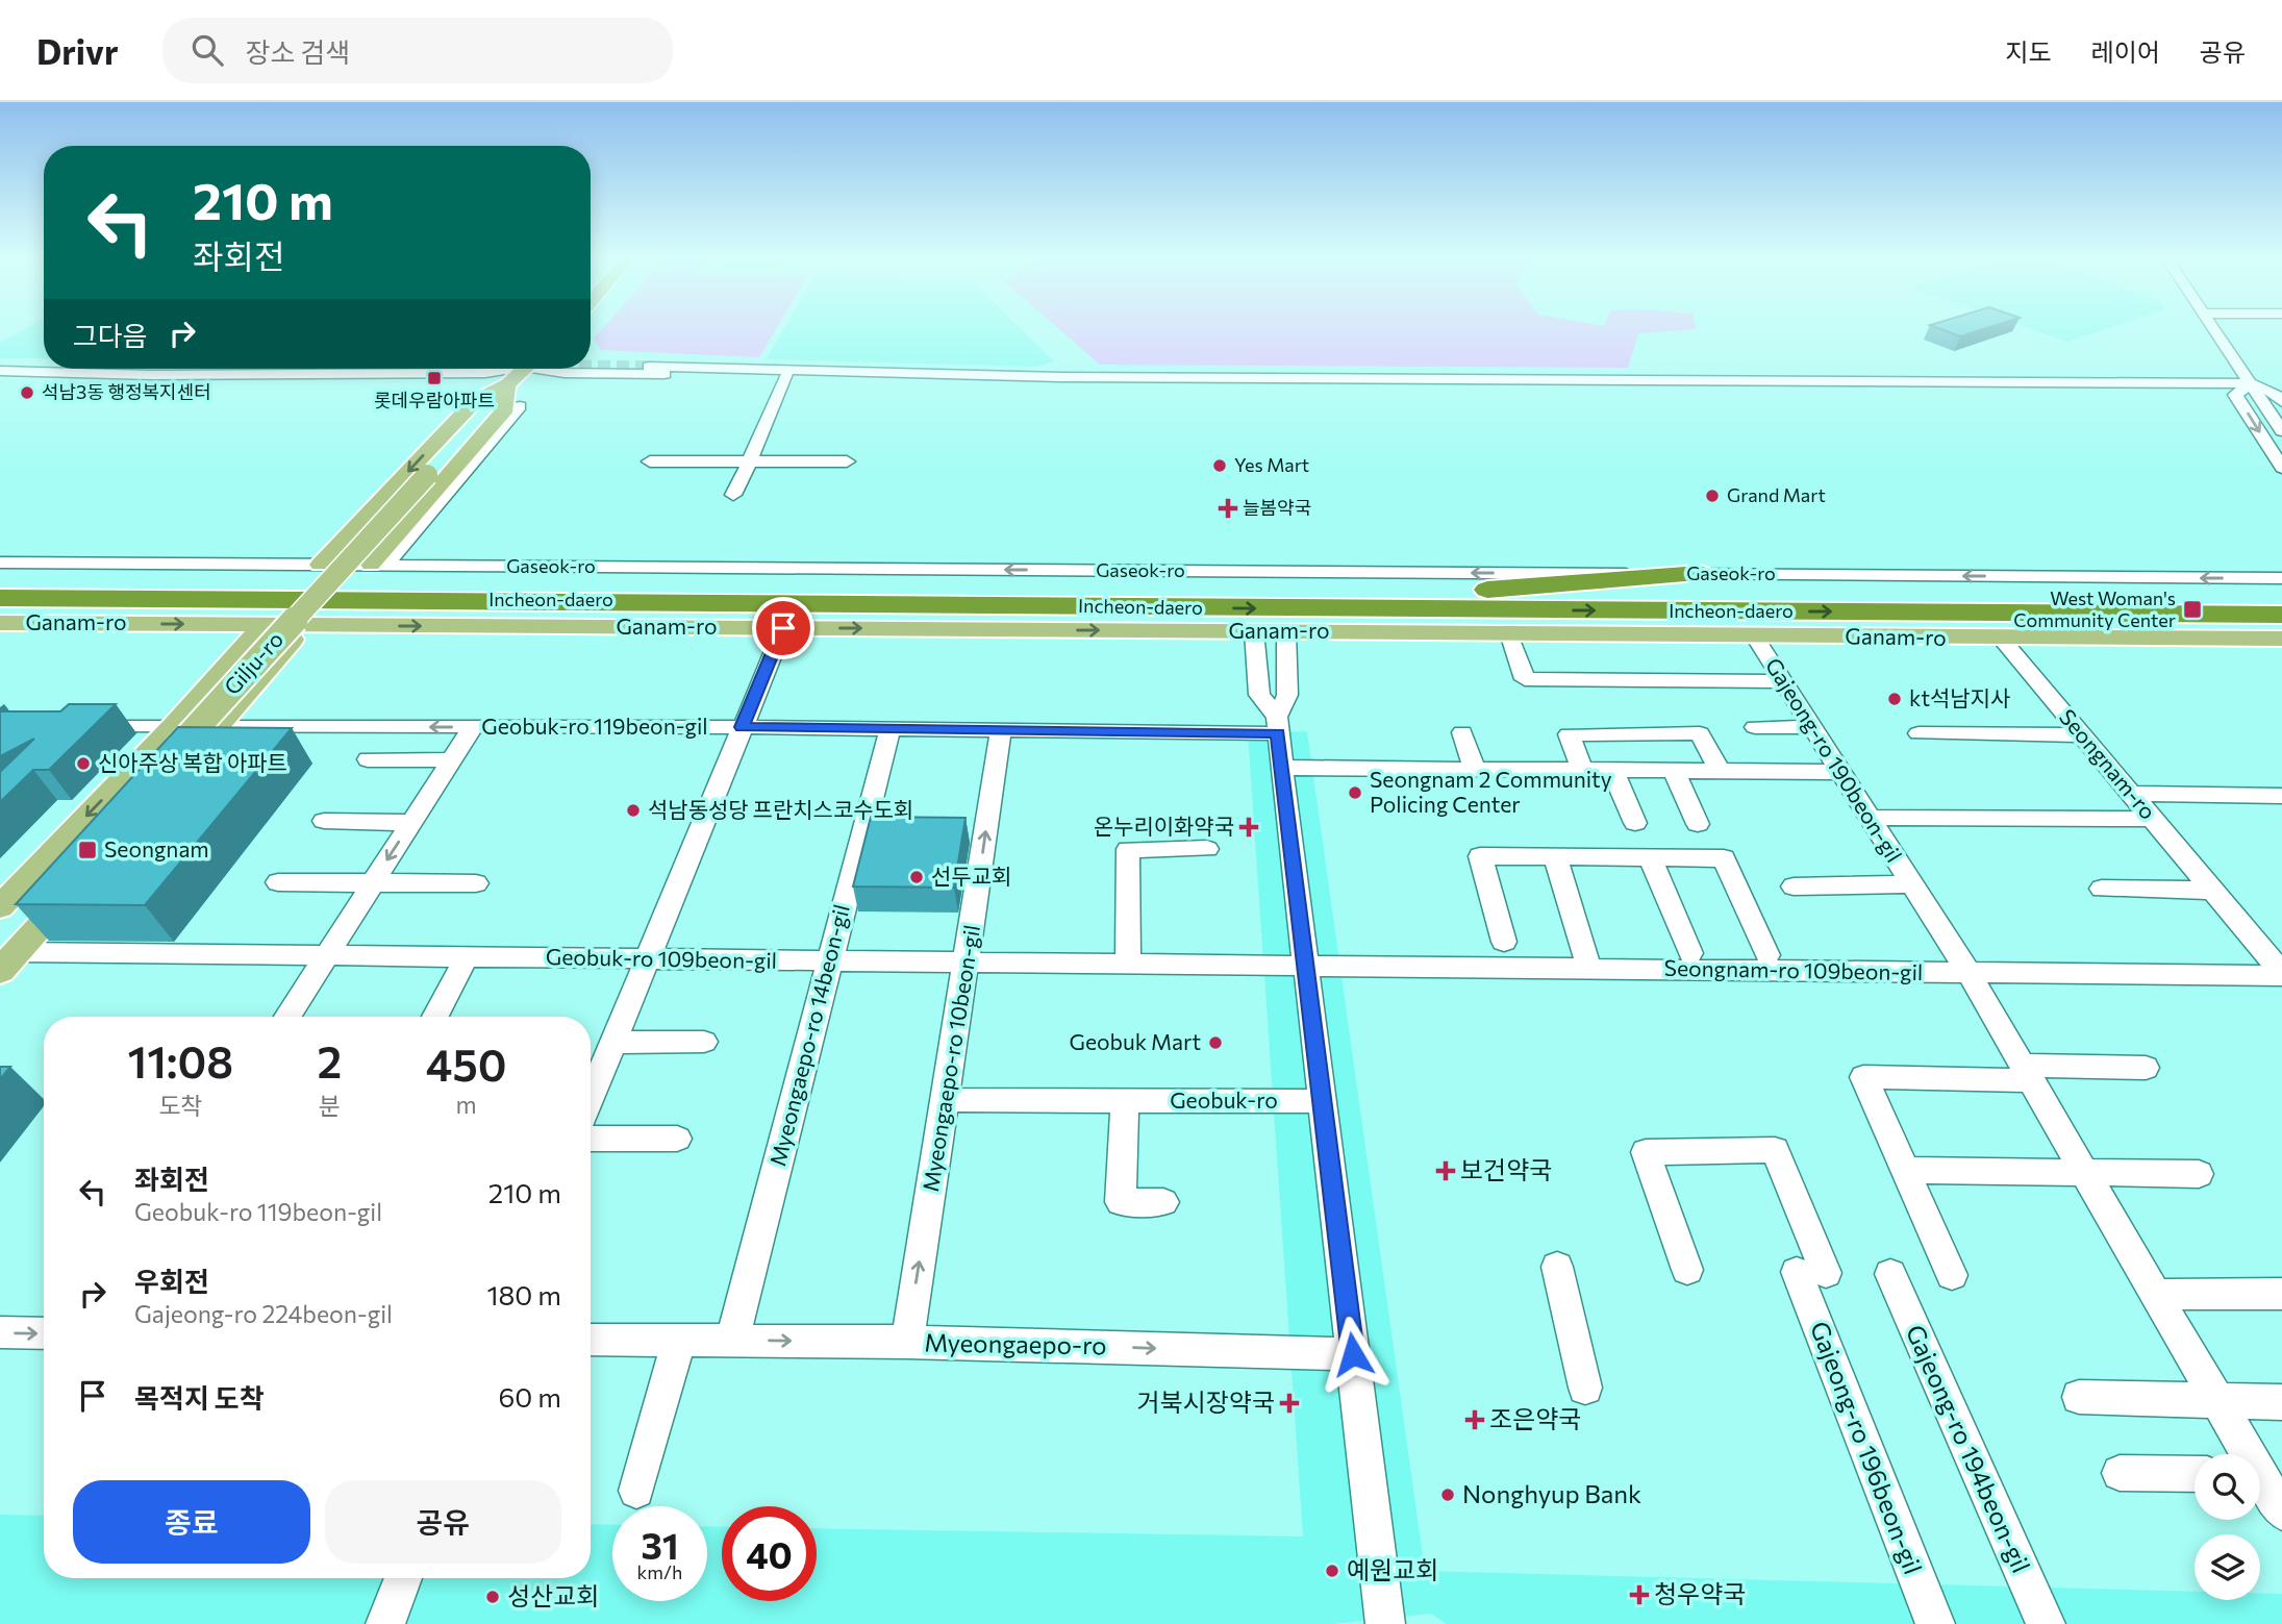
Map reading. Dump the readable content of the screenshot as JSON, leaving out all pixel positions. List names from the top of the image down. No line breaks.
{"streets":{"highway":["Incheon-daero"],"main road":["Ganam-ro","Gilju-ro"],"street":["Gaseok-ro","Geobuk-ro 119beon-gil","Gajeong-ro 190beon-gil","Seongnam-ro","Geobuk-ro 109beon-gil","Seongnam-ro 109beon-gil","Myeongaepo-ro 14beon-gil","Myeongaepo-ro 10beon-gil","Geobuk-ro","Myeongaepo-ro","Gajeong-ro 196beon-gil","Gajeong-ro 194beon-gil"]},"crossings":[["Gaseok-ro","Gilju-ro"],["Incheon-daero","Ganam-ro"],["Ganam-ro","Gajeong-ro 190beon-gil"],["Ganam-ro","Seongnam-ro"],["Gilju-ro","Geobuk-ro 119beon-gil"],["Gilju-ro","Geobuk-ro 109beon-gil"],["Geobuk-ro 119beon-gil","Myeongaepo-ro 14beon-gil"],["Geobuk-ro 119beon-gil","Myeongaepo-ro 10beon-gil"],["Gajeong-ro 190beon-gil","Seongnam-ro 109beon-gil"],["Seongnam-ro","Seongnam-ro 109beon-gil"],["Geobuk-ro 109beon-gil","Seongnam-ro 109beon-gil"],["Geobuk-ro 109beon-gil","Myeongaepo-ro 14beon-gil"],["Geobuk-ro 109beon-gil","Myeongaepo-ro 10beon-gil"],["Myeongaepo-ro 14beon-gil","Myeongaepo-ro"],["Myeongaepo-ro 10beon-gil","Geobuk-ro"],["Myeongaepo-ro 10beon-gil","Myeongaepo-ro"]],"one_way":["Ganam-ro","Myeongaepo-ro 10beon-gil","Myeongaepo-ro"],"places":{"transit":["롯데우람아파트","West Woman's Community Center","Seongnam"],"other":["석남3동 행정복지센터","Yes Mart","Grand Mart","kt석남지사","신아주상 복합 아파트","Seongnam 2 Community Policing Center","석남동성당 프란치스코수도회","선두교회","Geobuk Mart","Nonghyup Bank","예원교회","성산교회"],"health":["늘봄약국","온누리이화약국","보건약국","거북시장약국","조은약국","청우약국"]},"page":{"header":"Drivr","search":"장소 검색","nav":["지도","레이어","공유"],"turn":["210 m","좌회전"],"then":"그다음","eta":["11:08","도착","2","분","450","m"],"list":[{"name":"좌회전","note":"Geobuk-ro 119beon-gil","value":"210 m"},{"name":"우회전","note":"Gajeong-ro 224beon-gil","value":"180 m"},{"name":"목적지 도착","value":"60 m"}],"buttons":["종료","공유"],"speed":"31 km/h","limit":"40"}}
